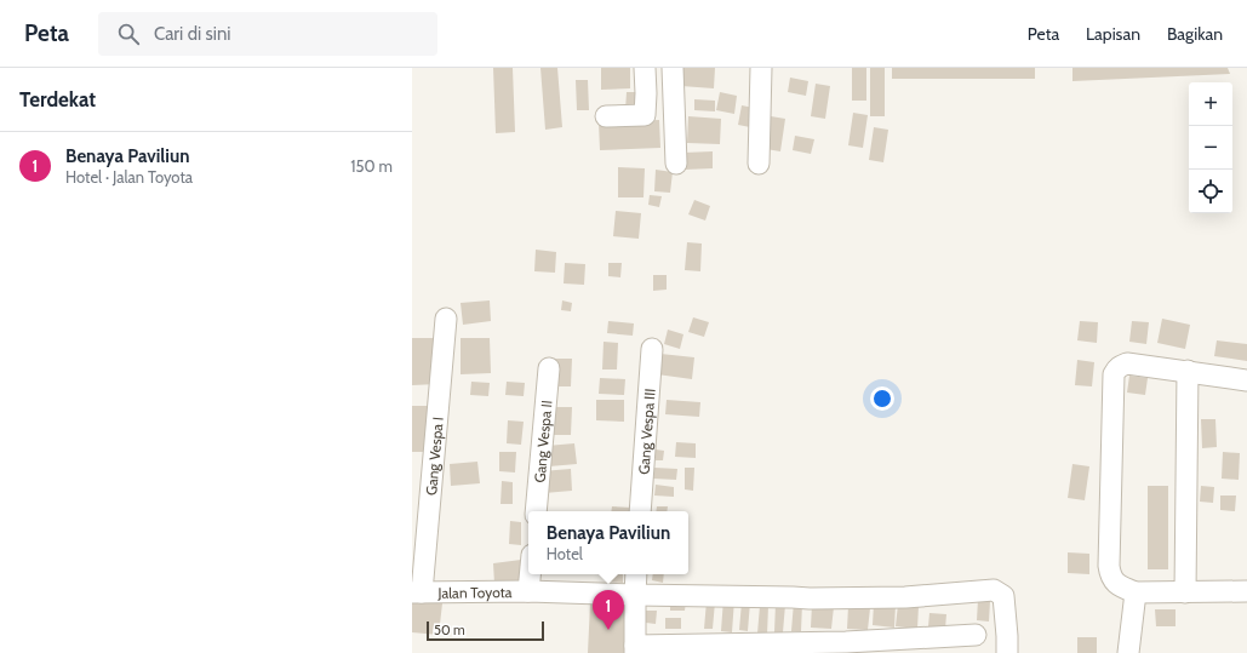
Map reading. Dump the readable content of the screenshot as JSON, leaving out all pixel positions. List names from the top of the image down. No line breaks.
{"streets":{"street":["Gang Vespa III","Gang Vespa II","Gang Vespa I","Jalan Toyota"]},"crossings":[["Gang Vespa I","Jalan Toyota"]],"scale_bar":"50 m","page":{"header":"Peta","search":"Cari di sini","nav":["Peta","Lapisan","Bagikan"],"heading":"Terdekat","map_buttons":["+","−"],"list":[{"mark":"1","name":"Benaya Paviliun","note":"Hotel · Jalan Toyota","value":"150 m"}],"popup":["Benaya Paviliun","Hotel"],"pins":"1","scale":"50 m"}}
